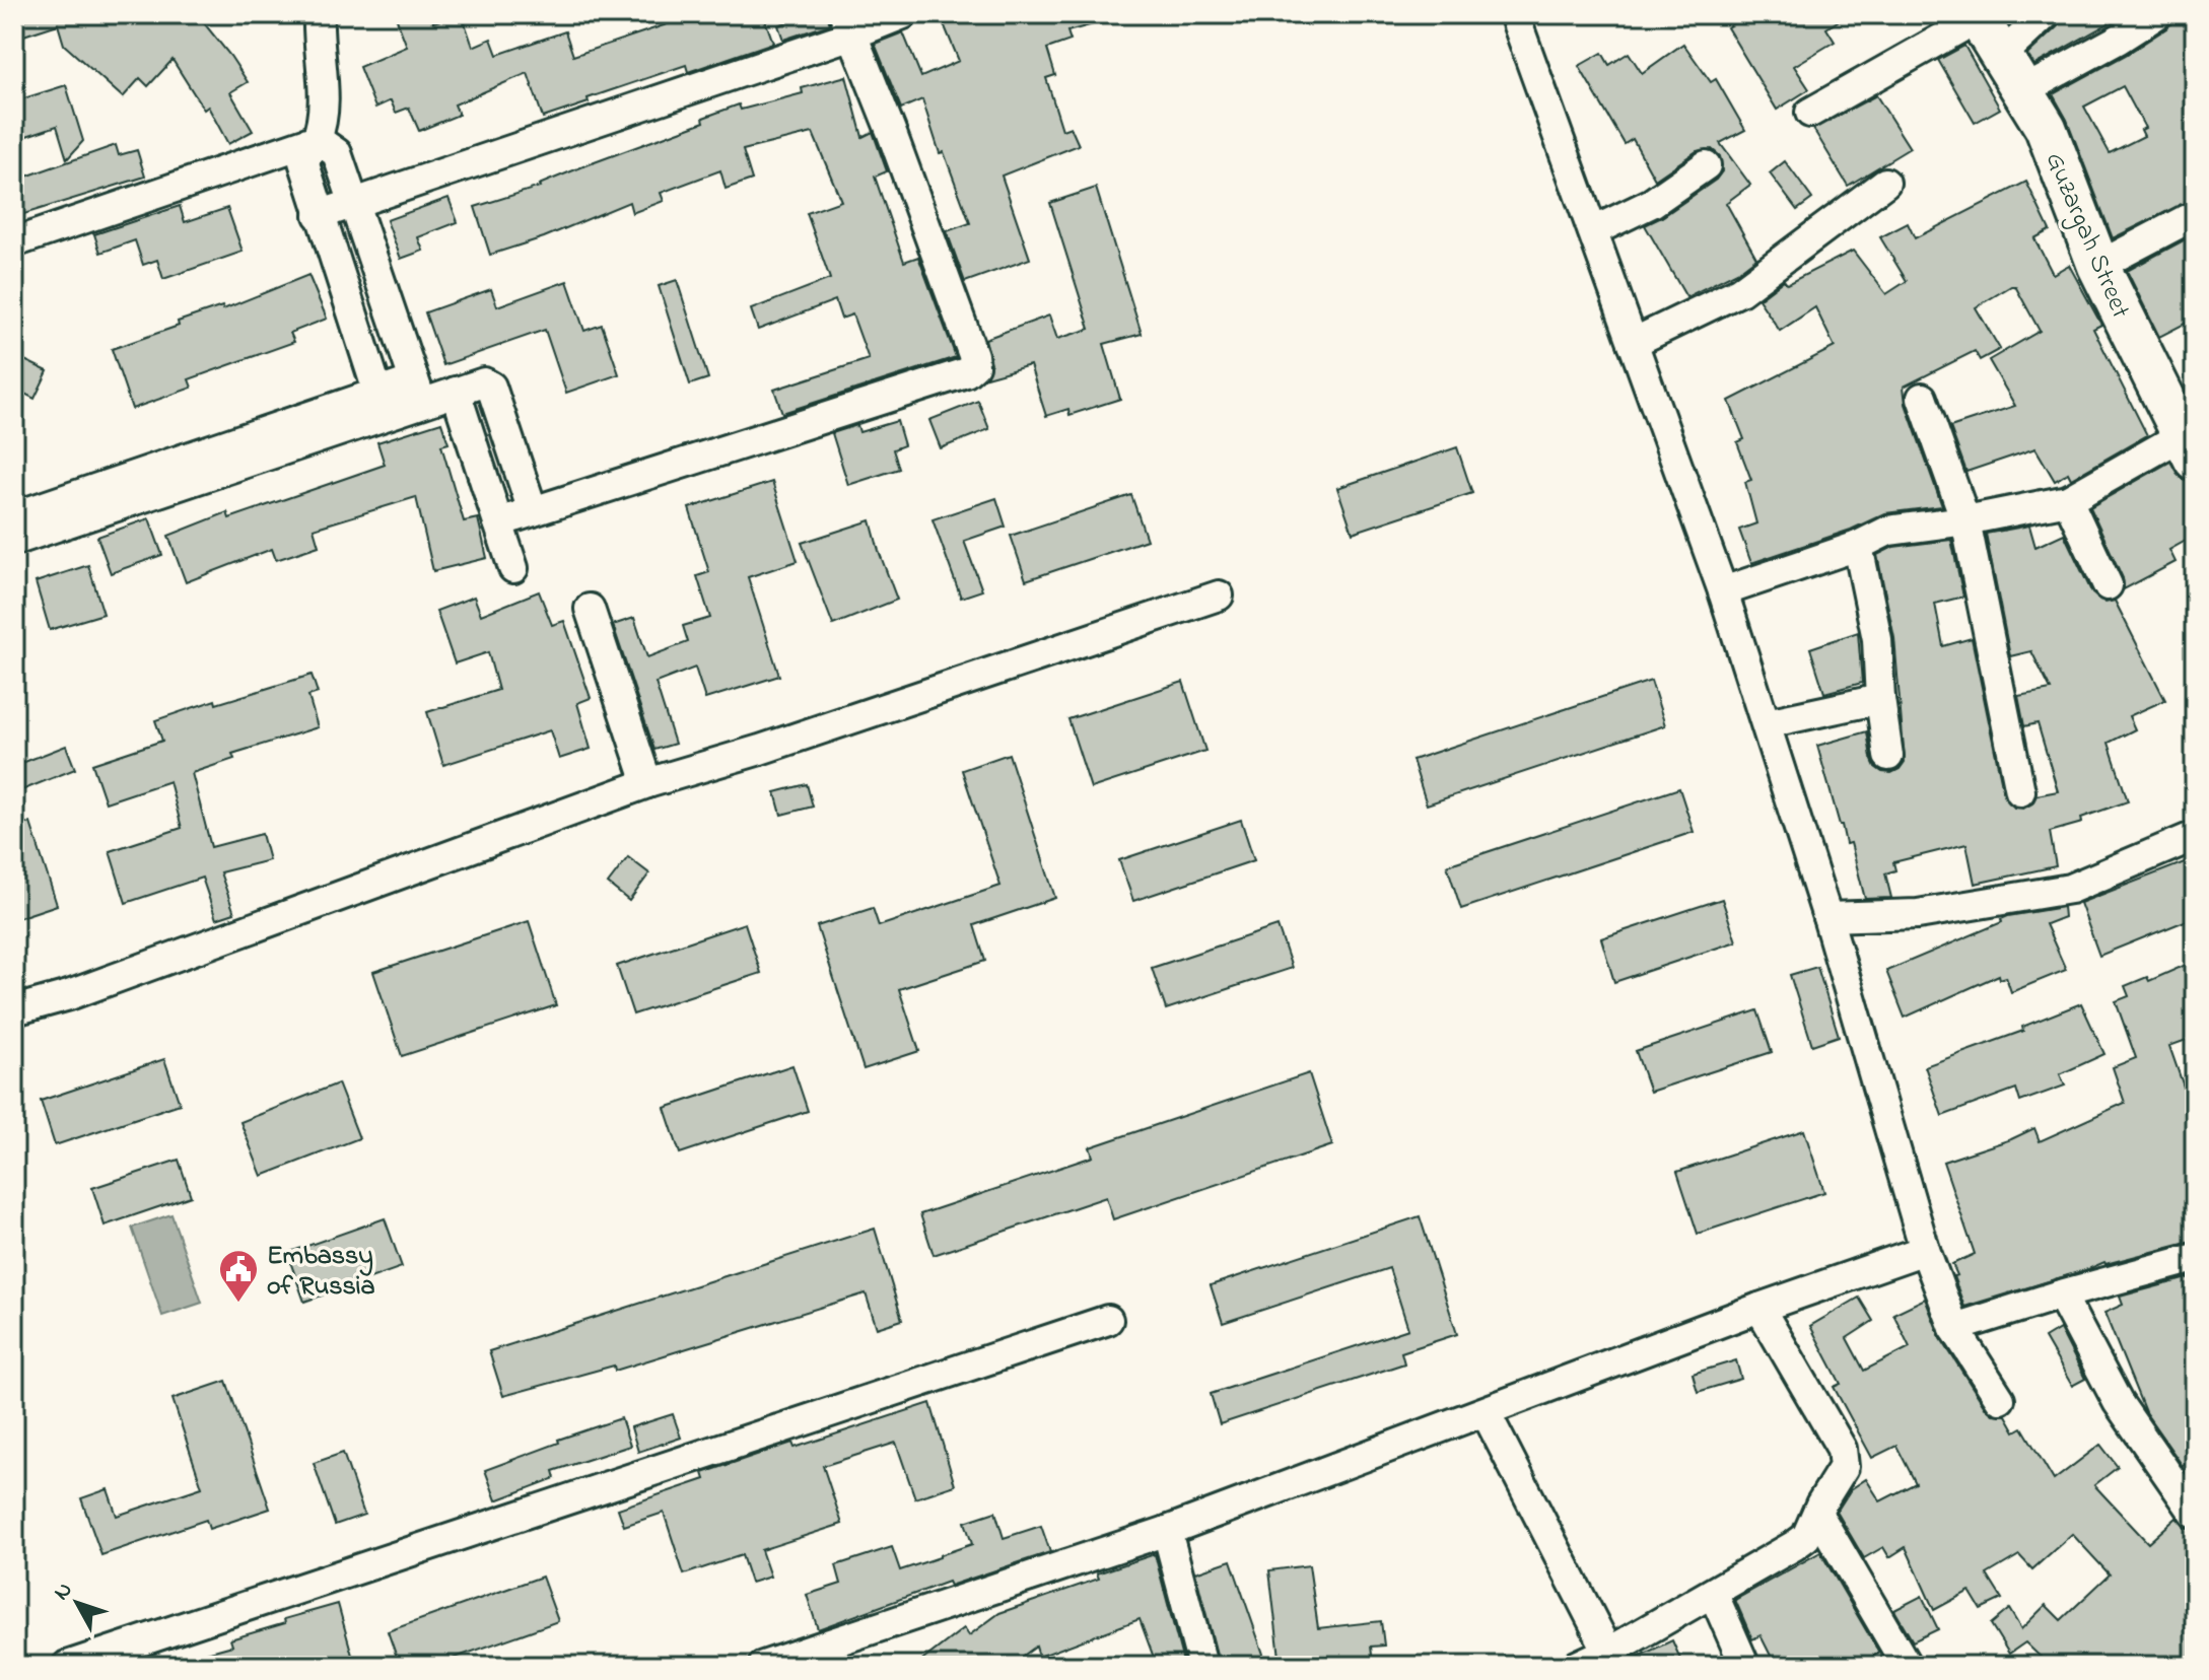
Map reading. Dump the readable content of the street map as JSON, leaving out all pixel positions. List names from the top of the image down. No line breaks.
{"streets":{"street":["Guzargah Street"]},"places":{"public building":["Embassy of Russia"]},"north":"top left"}
